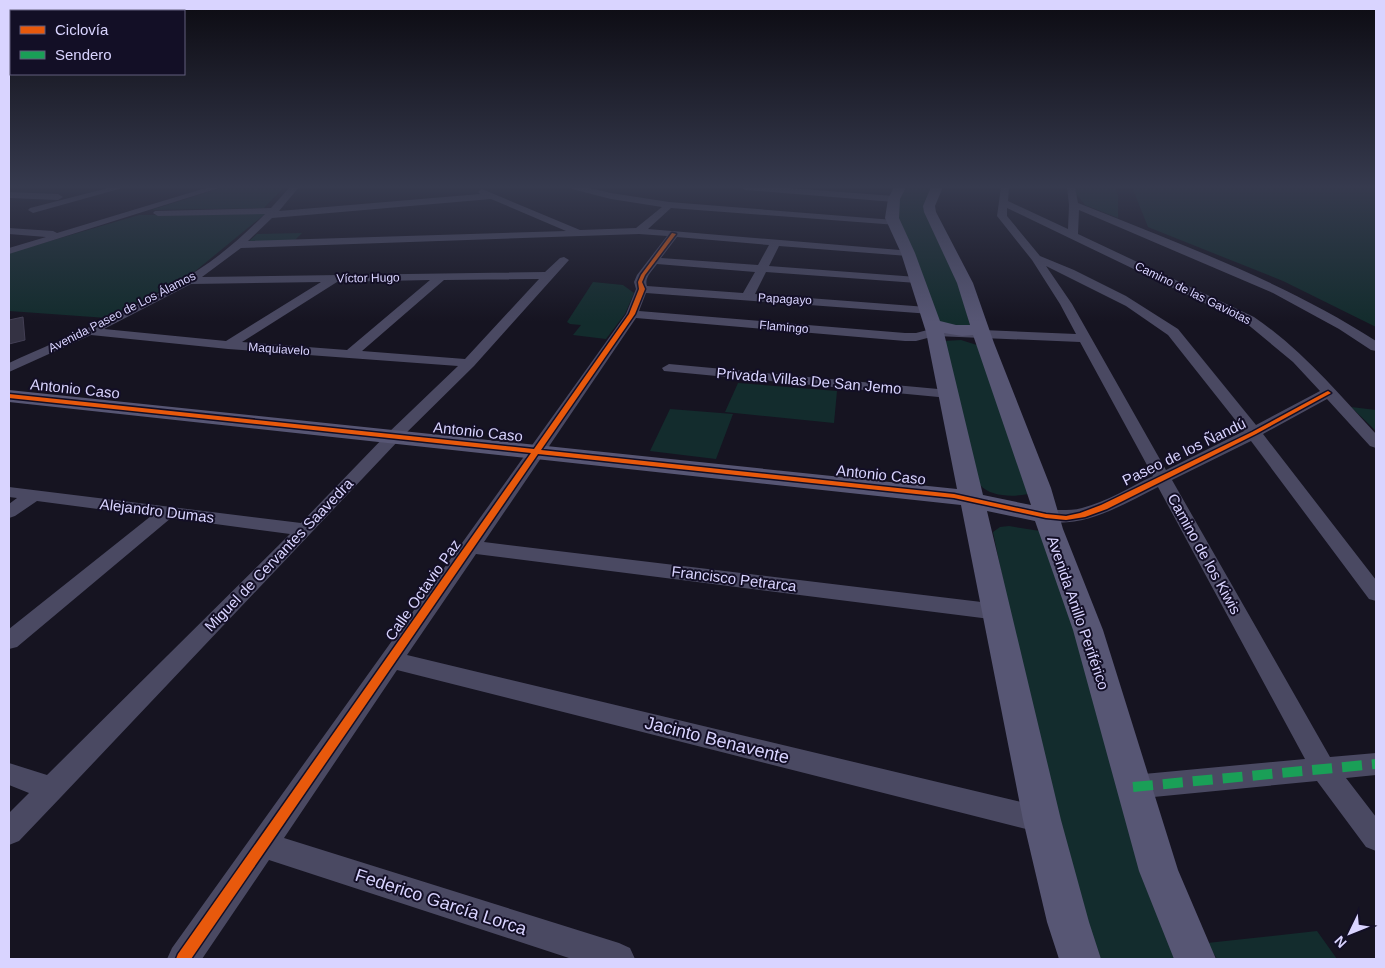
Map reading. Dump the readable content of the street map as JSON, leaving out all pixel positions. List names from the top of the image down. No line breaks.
{"streets":{"street":["Víctor Hugo","Camino de las Gaviotas","Papagayo","Avenida Paseo de Los Álamos","Flamingo","Maquiavelo","Privada Villas De San Jemo","Antonio Caso","Paseo de los Ñandú","Alejandro Dumas","Camino de los Kiwis","Miguel de Cervantes Saavedra","Francisco Petrarca","Calle Octavio Paz","Avenida Anillo Periférico","Jacinto Benavente","Federico García Lorca"]},"crossings":[["Víctor Hugo","Avenida Paseo de Los Álamos"],["Víctor Hugo","Miguel de Cervantes Saavedra"],["Camino de las Gaviotas","Paseo de los Ñandú"],["Papagayo","Flamingo"],["Papagayo","Calle Octavio Paz"],["Avenida Paseo de Los Álamos","Maquiavelo"],["Flamingo","Calle Octavio Paz"],["Maquiavelo","Miguel de Cervantes Saavedra"],["Antonio Caso","Miguel de Cervantes Saavedra"],["Antonio Caso","Calle Octavio Paz"],["Paseo de los Ñandú","Camino de los Kiwis"],["Paseo de los Ñandú","Avenida Anillo Periférico"],["Alejandro Dumas","Miguel de Cervantes Saavedra"],["Francisco Petrarca","Calle Octavio Paz"],["Calle Octavio Paz","Jacinto Benavente"],["Calle Octavio Paz","Federico García Lorca"]],"legend":["Ciclovía","Sendero"],"north":"bottom left"}
